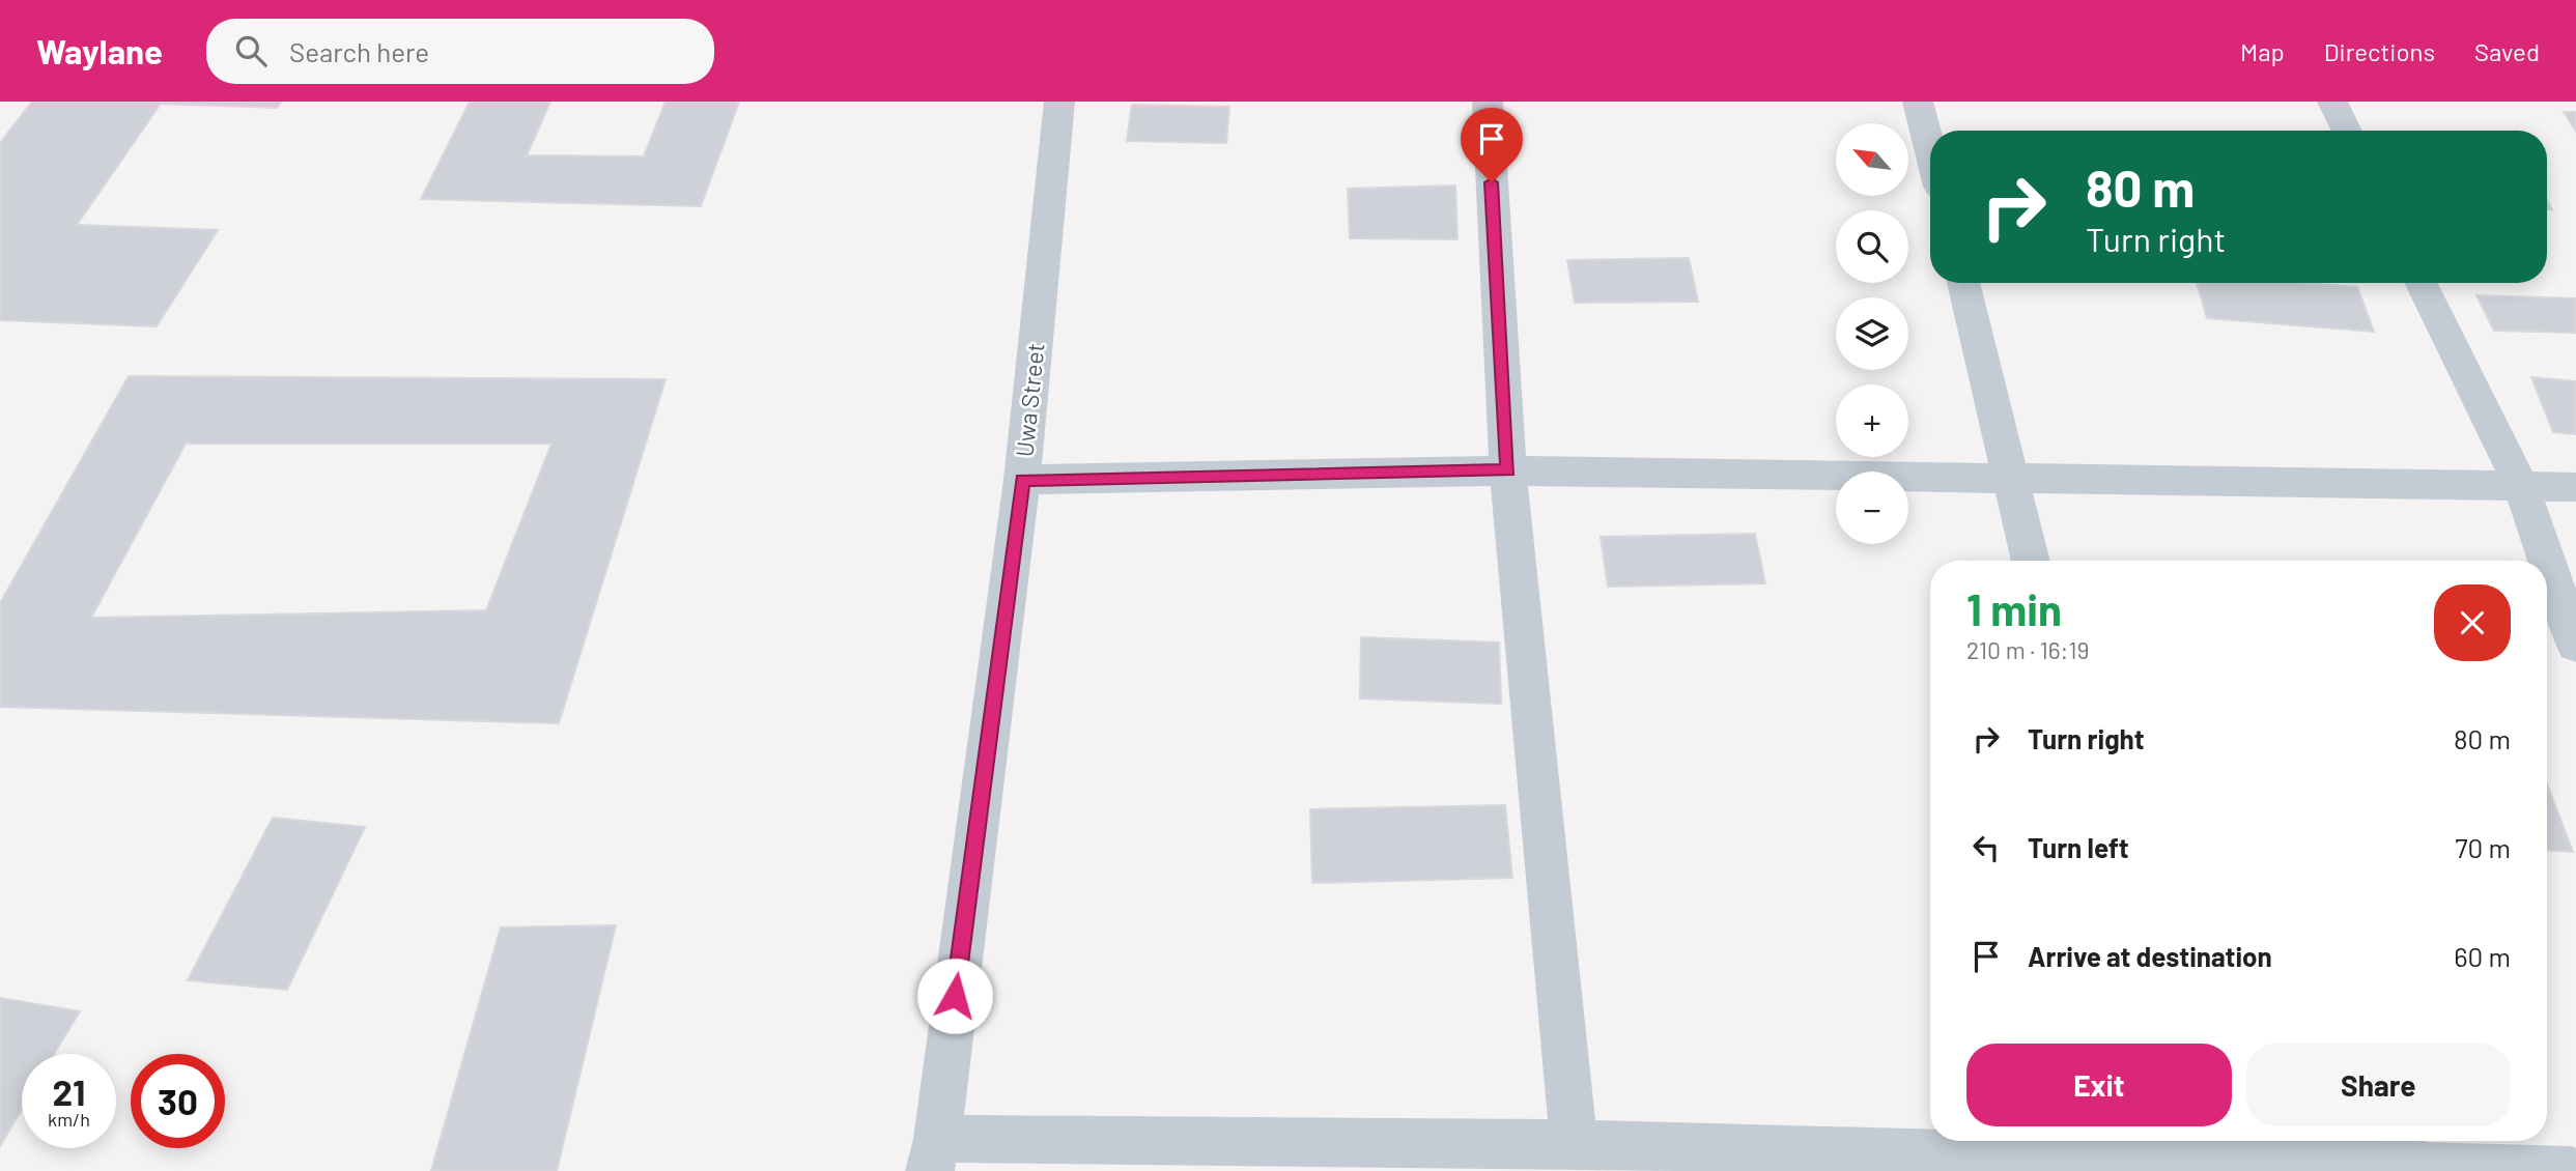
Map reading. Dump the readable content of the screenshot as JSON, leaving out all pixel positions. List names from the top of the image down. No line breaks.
{"streets":{"street":["Uwa Street"]},"north":"top left","page":{"header":"Waylane","search":"Search here","nav":["Map","Directions","Saved"],"map_buttons":["+","−"],"turn":["80 m","Turn right"],"heading":["1 min","210 m · 16:19"],"list":[{"name":"Turn right","value":"80 m"},{"name":"Turn left","value":"70 m"},{"name":"Arrive at destination","value":"60 m"}],"buttons":["Exit","Share"],"speed":"21 km/h","limit":"30"}}
